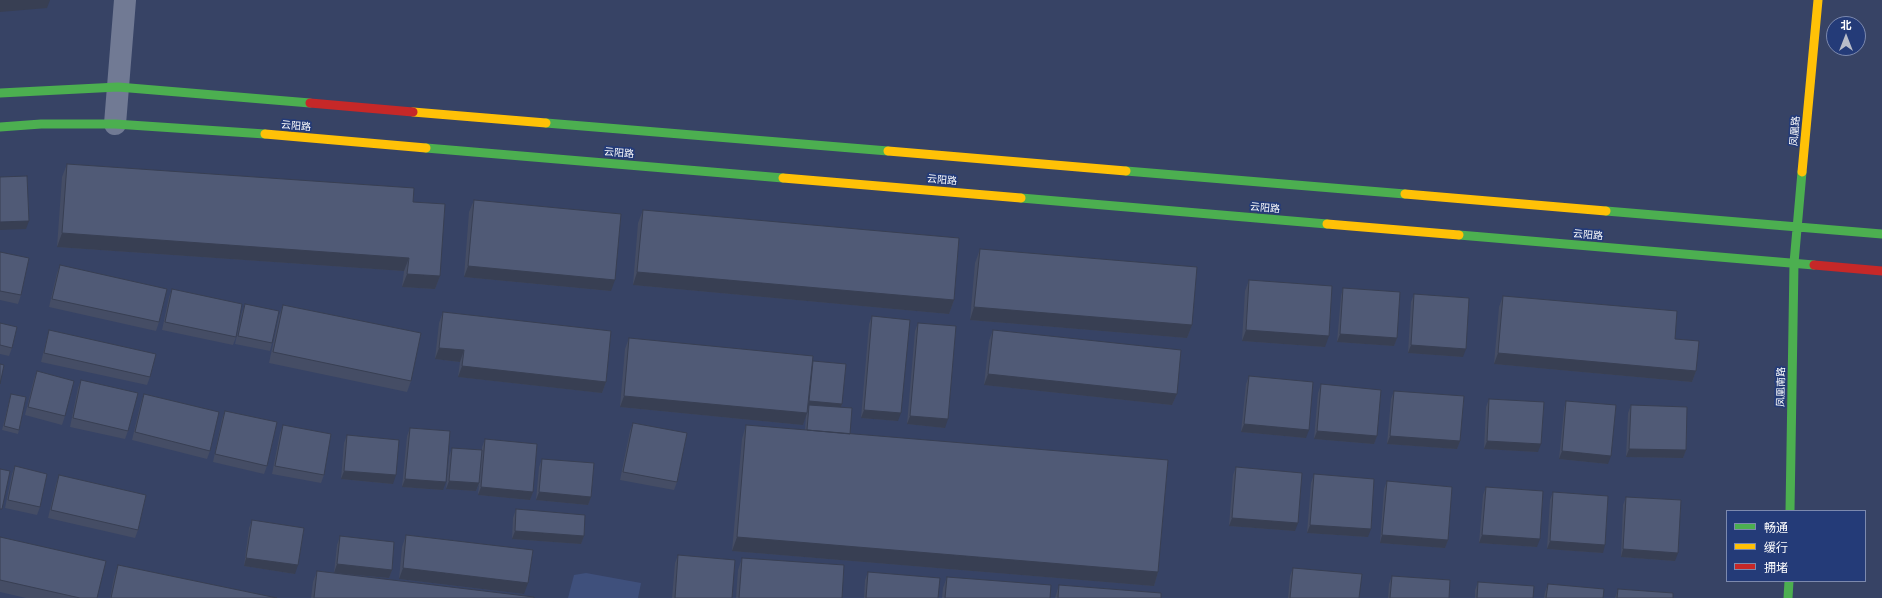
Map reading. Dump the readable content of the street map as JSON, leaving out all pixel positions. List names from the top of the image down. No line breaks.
{"streets":{"street":["云阳路","凤凰路","凤凰南路"]},"crossings":[["云阳路","凤凰路"],["云阳路","凤凰南路"],["凤凰路","凤凰南路"]],"legend":["畅通","缓行","拥堵"],"north":"top"}
